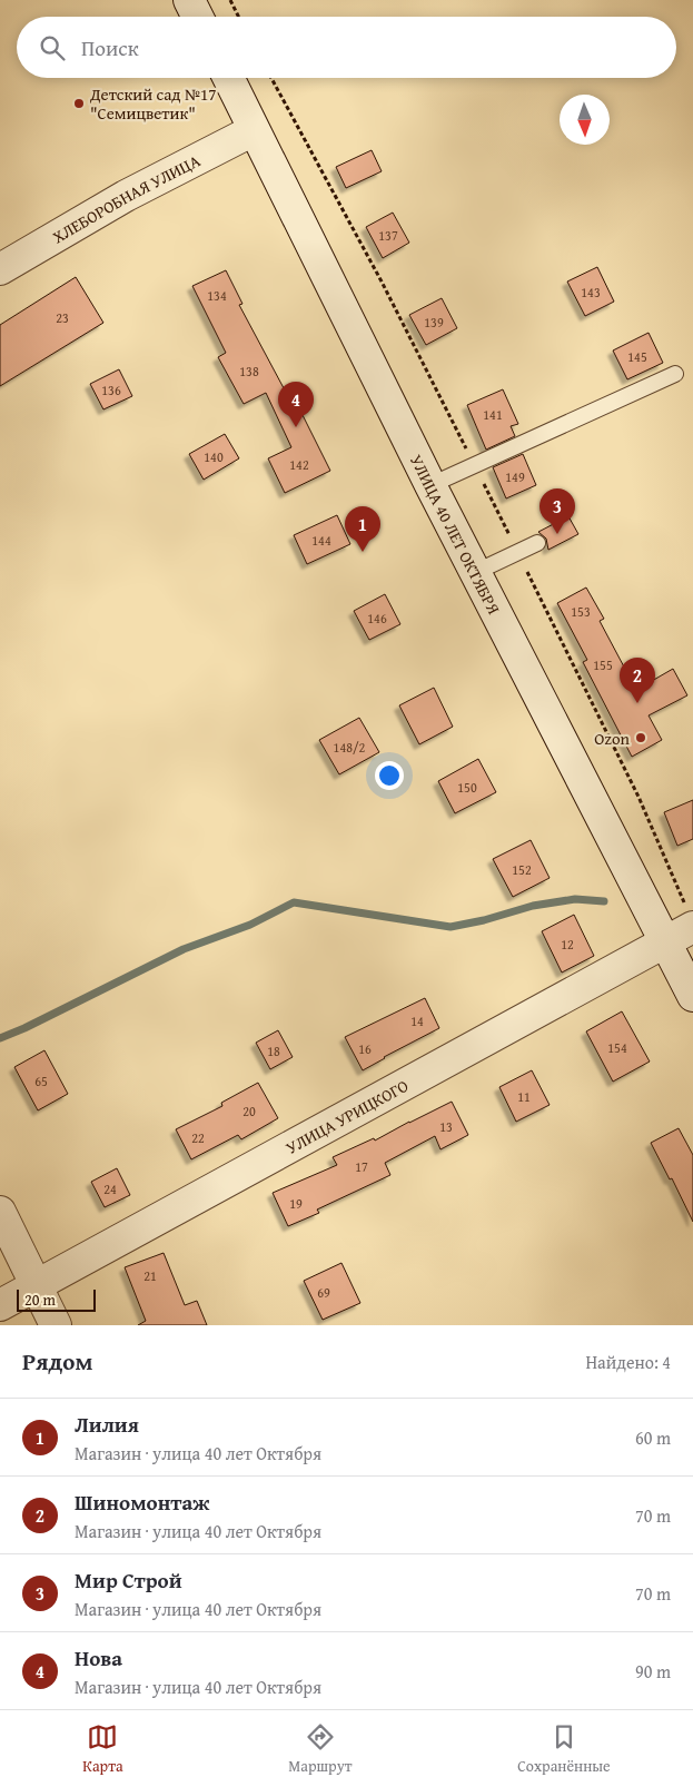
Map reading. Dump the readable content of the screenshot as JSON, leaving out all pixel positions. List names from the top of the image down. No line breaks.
{"streets":{"street":["ХЛЕБОРОБНАЯ УЛИЦА","УЛИЦА 40 ЛЕТ ОКТЯБРЯ","УЛИЦА УРИЦКОГО"]},"crossings":[["ХЛЕБОРОБНАЯ УЛИЦА","УЛИЦА 40 ЛЕТ ОКТЯБРЯ"],["УЛИЦА 40 ЛЕТ ОКТЯБРЯ","УЛИЦА УРИЦКОГО"]],"places":["Детский сад №17 \"Семицветик\"","Ozon"],"house_numbers":["137","143","134","23","139","145","138","136","141","140","142","149","144","153","146","155","148/2","150","152","12","14","154","16","18","65","11","20","13","22","17","24","19","21","69"],"scale_bar":"20 m","north":"bottom","page":{"search":"Поиск","pins":["4","3","1","2"],"scale":"20 m","heading":["Рядом","Найдено: 4"],"list":[{"mark":"1","name":"Лилия","note":"Магазин · улица 40 лет Октября","value":"60 m"},{"mark":"2","name":"Шиномонтаж","note":"Магазин · улица 40 лет Октября","value":"70 m"},{"mark":"3","name":"Мир Строй","note":"Магазин · улица 40 лет Октября","value":"70 m"},{"mark":"4","name":"Нова","note":"Магазин · улица 40 лет Октября","value":"90 m"}],"nav":["Карта","Маршрут","Сохранённые"]}}
